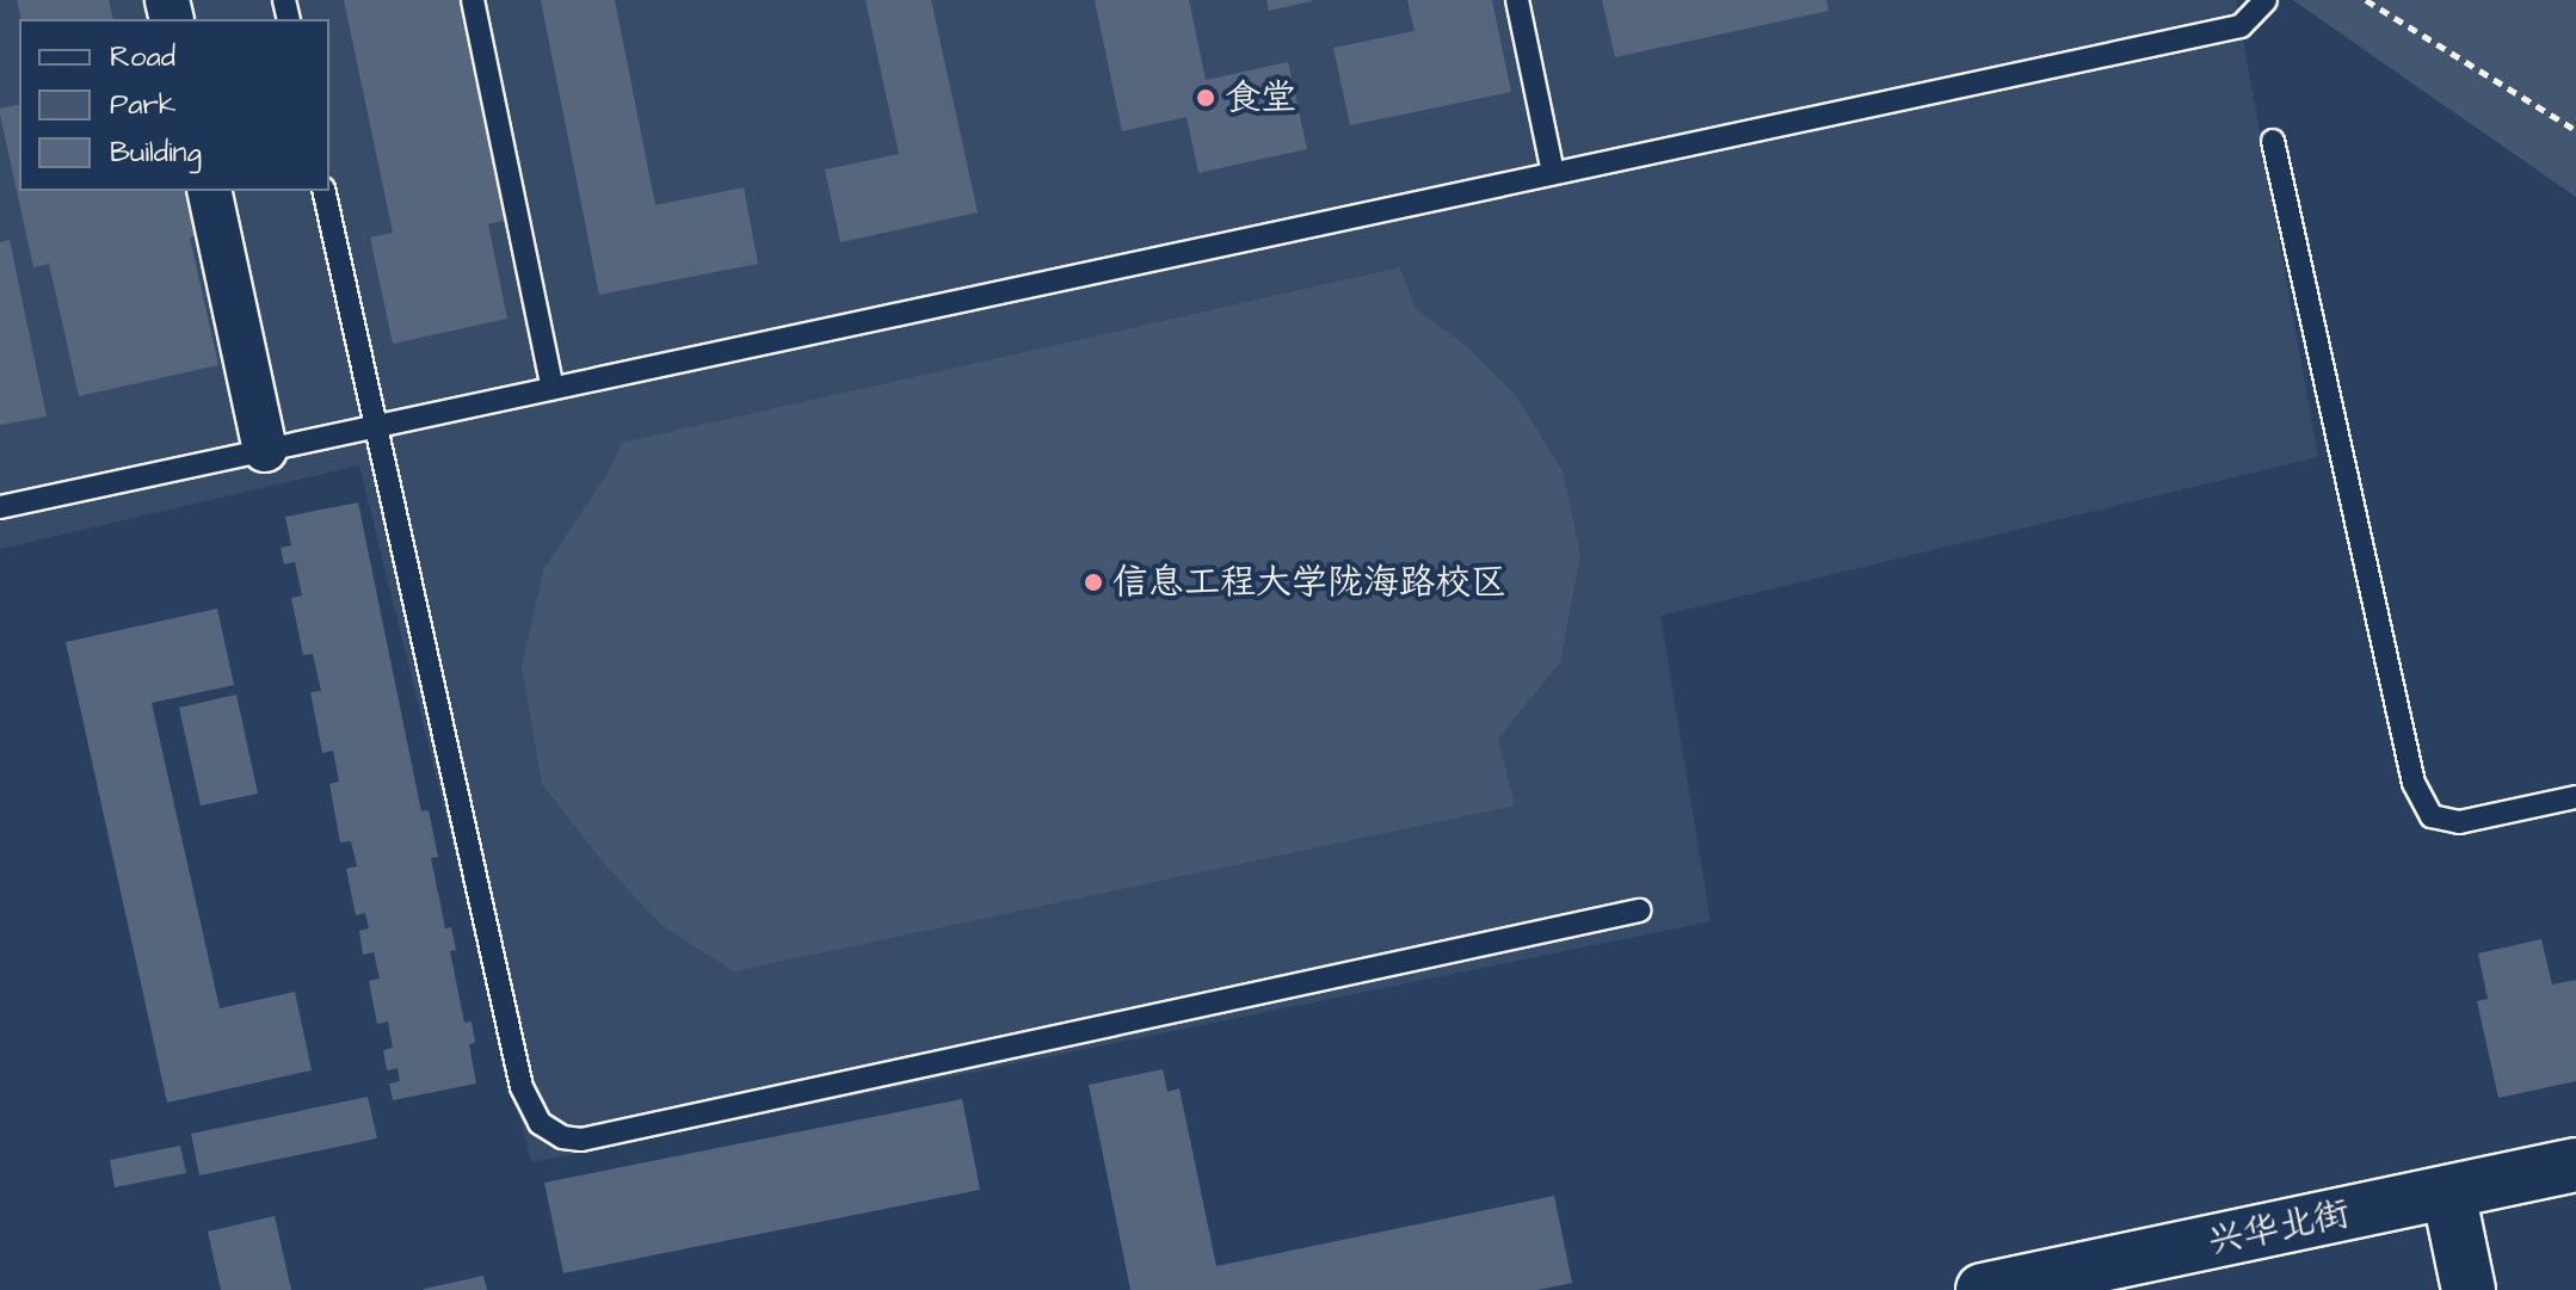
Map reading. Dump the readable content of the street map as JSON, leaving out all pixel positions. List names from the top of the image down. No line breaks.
{"streets":{"street":["兴华北街"]},"places":["食堂","信息工程大学陇海路校区"],"legend":["Road","Park","Building"]}
